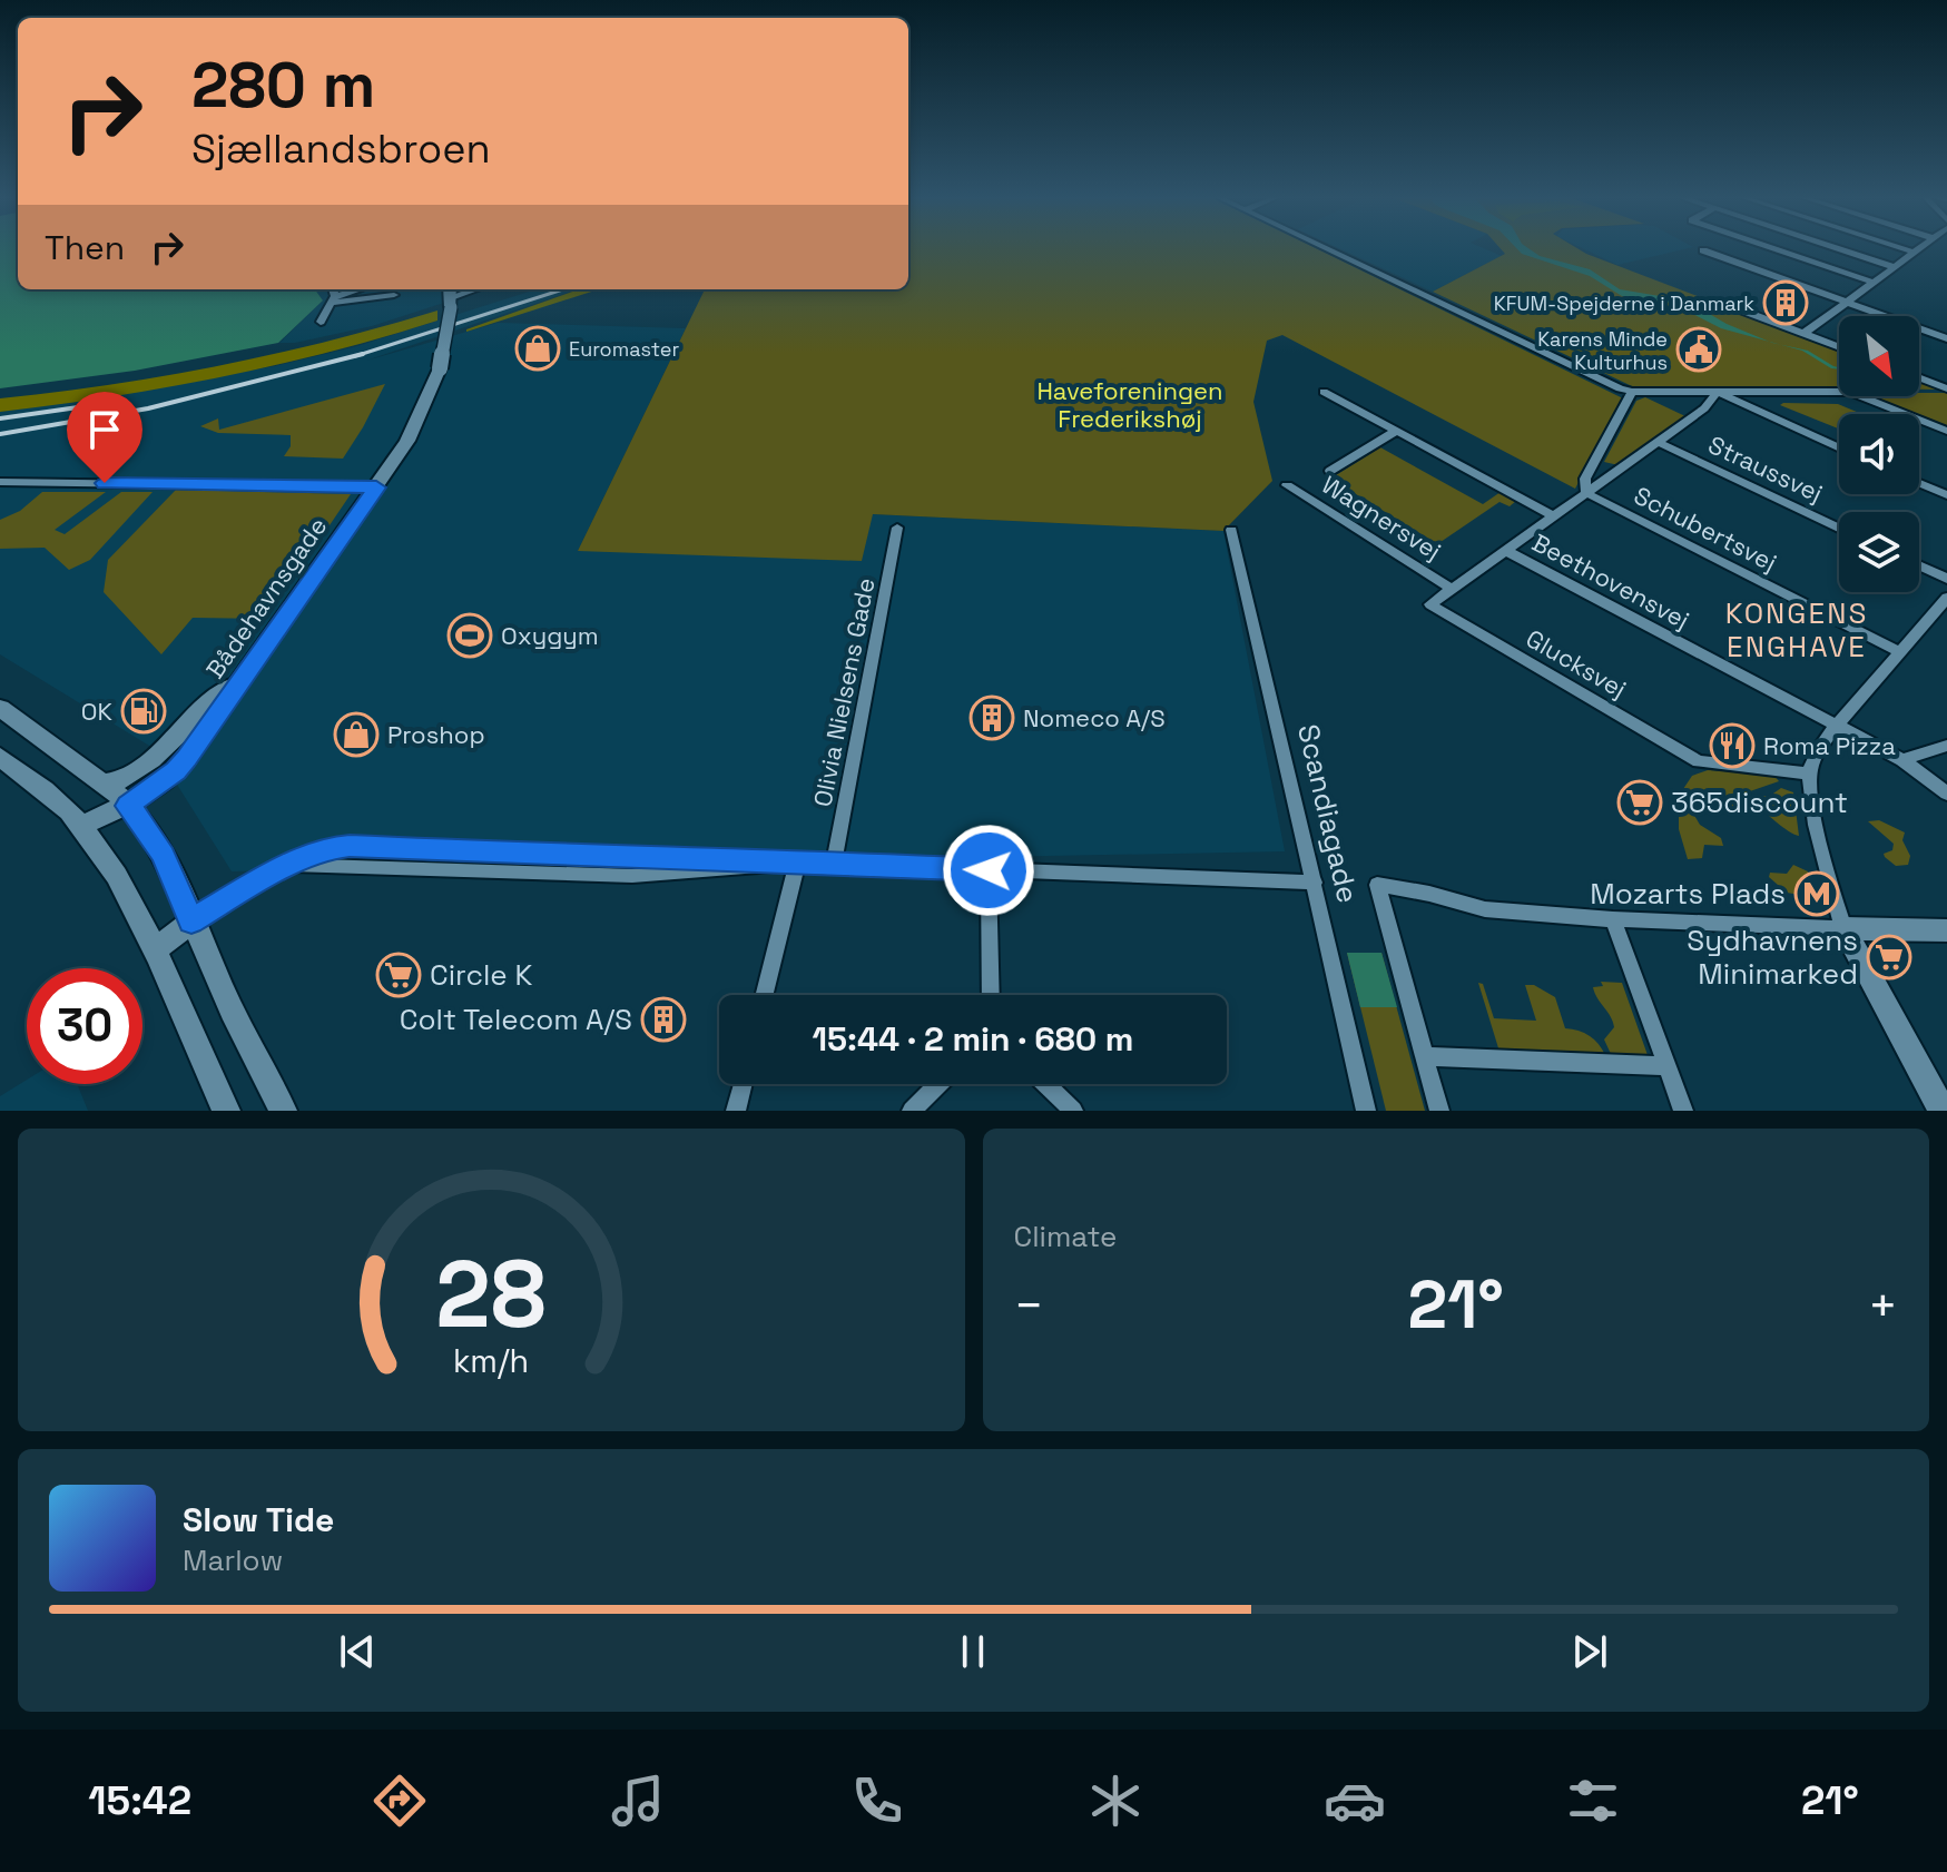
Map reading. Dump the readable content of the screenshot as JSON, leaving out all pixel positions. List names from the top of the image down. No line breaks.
{"streets":{"street":["Straussvej","Wagnersvej","Schubertsvej","Beethovensvej","Bådehavnsgade","Glucksvej","Olivia Nielsens Gade","Scandiagade"]},"crossings":[["Straussvej","Wagnersvej"],["Wagnersvej","Schubertsvej"],["Wagnersvej","Beethovensvej"],["Wagnersvej","Glucksvej"]],"districts":["KONGENS ENGHAVE"],"parks":["Haveforeningen Frederikshøj"],"places":{"building":["KFUM-Spejderne i Danmark","Nomeco A/S","Colt Telecom A/S"],"shop":["Euromaster","Proshop"],"public building":["Karens Minde Kulturhus"],"sports":["Oxygym"],"fuel station":["OK"],"restaurant":["Roma Pizza"],"supermarket":["365discount","Sydhavnens Minimarked","Circle K"],"metro station":["Mozarts Plads"]},"north":"bottom right","page":{"turn":["280 m","Sjællandsbroen"],"then":"Then","limit":"30","trip":"15:44 · 2 min · 680 m","tile":"Climate","heat":["−","21°","+"],"song":["Slow Tide","Marlow"],"tabs":["15:42","21°"],"gauge":["28","km/h"]}}
